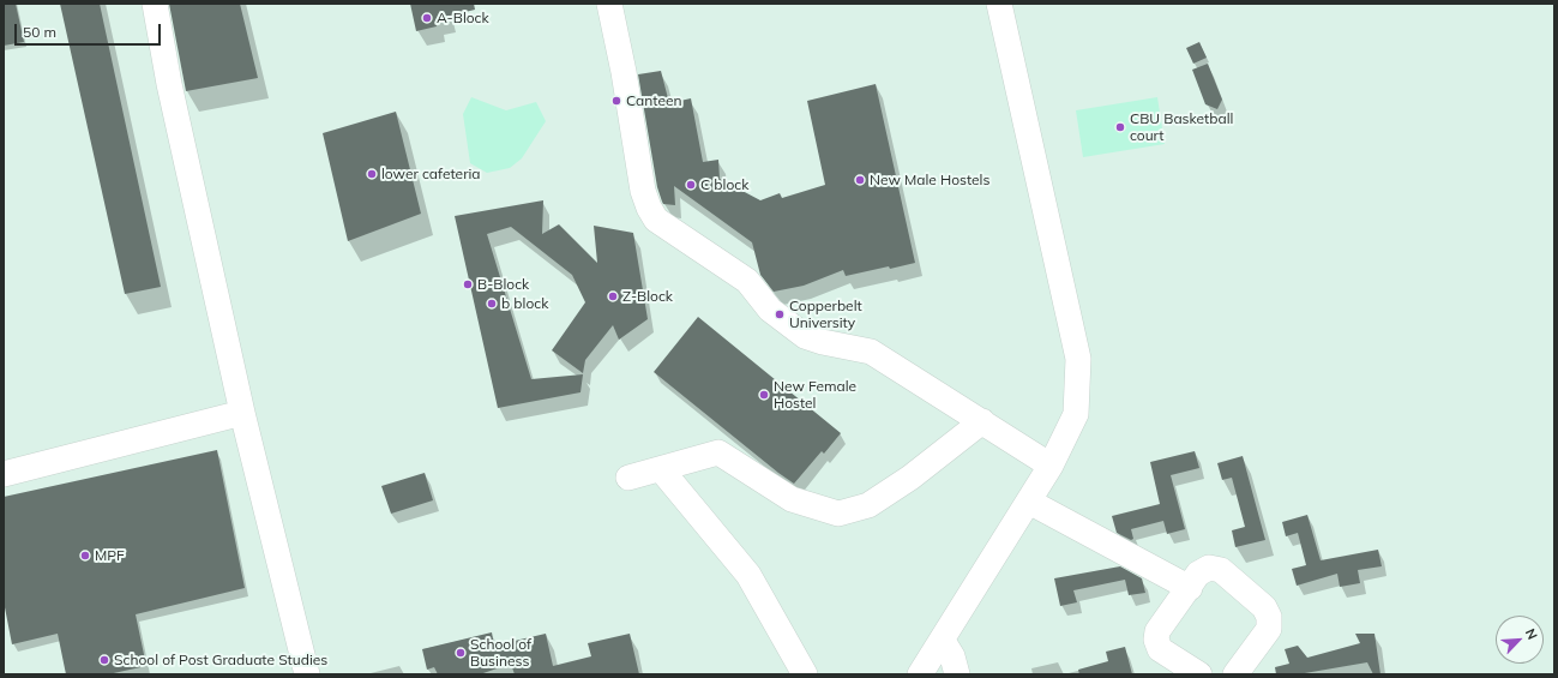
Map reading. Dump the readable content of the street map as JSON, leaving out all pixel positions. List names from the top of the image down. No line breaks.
{"places":["A-Block","Canteen","CBU Basketball court","lower cafeteria","New Male Hostels","C block","B-Block","Z-Block","b block","Copperbelt University","New Female Hostel","MPF","School of Business","School of Post Graduate Studies"],"scale_bar":"50 m","north":"top right"}
